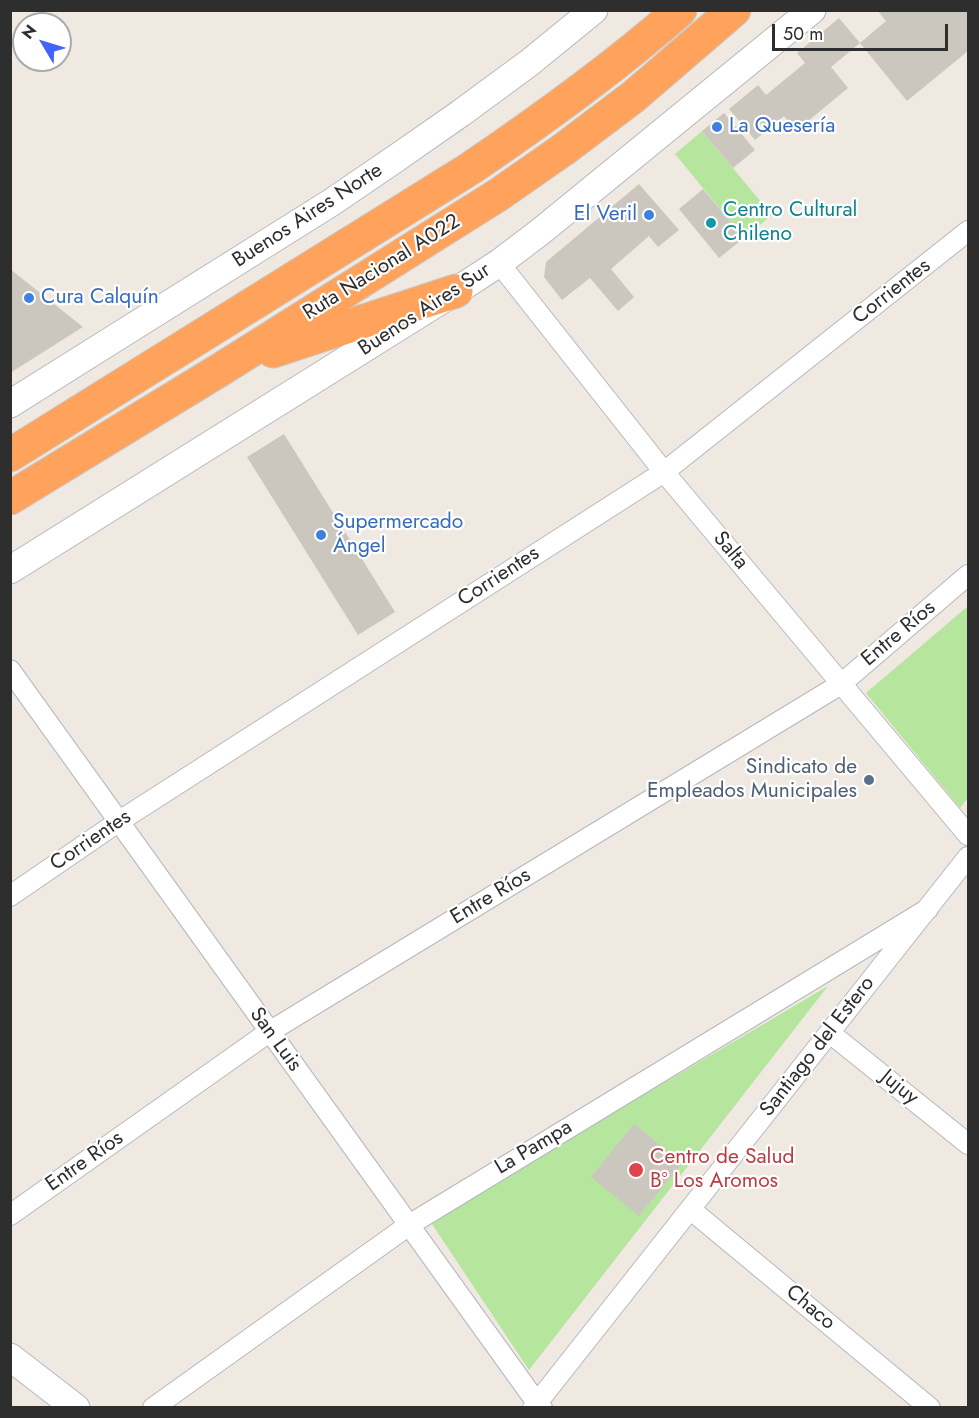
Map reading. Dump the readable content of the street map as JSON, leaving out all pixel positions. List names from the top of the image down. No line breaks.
{"streets":{"highway":["Ruta Nacional A022"],"main road":["Buenos Aires Norte","Buenos Aires Sur"],"street":["Corrientes","Salta","Entre Ríos","San Luis","Santiago del Estero","Jujuy","La Pampa","Chaco"]},"crossings":[["Corrientes","Salta"],["Corrientes","San Luis"],["Buenos Aires Sur","Salta"],["Salta","Entre Ríos"],["Entre Ríos","San Luis"],["San Luis","Santiago del Estero"],["San Luis","La Pampa"],["Santiago del Estero","Jujuy"],["Santiago del Estero","La Pampa"],["Santiago del Estero","Chaco"]],"places":["La Quesería","El Veril","Centro Cultural Chileno","Cura Calquín","Supermercado Ángel","Sindicato de Empleados Municipales","Centro de Salud B° Los Aromos"],"scale_bar":"50 m","north":"top left"}
